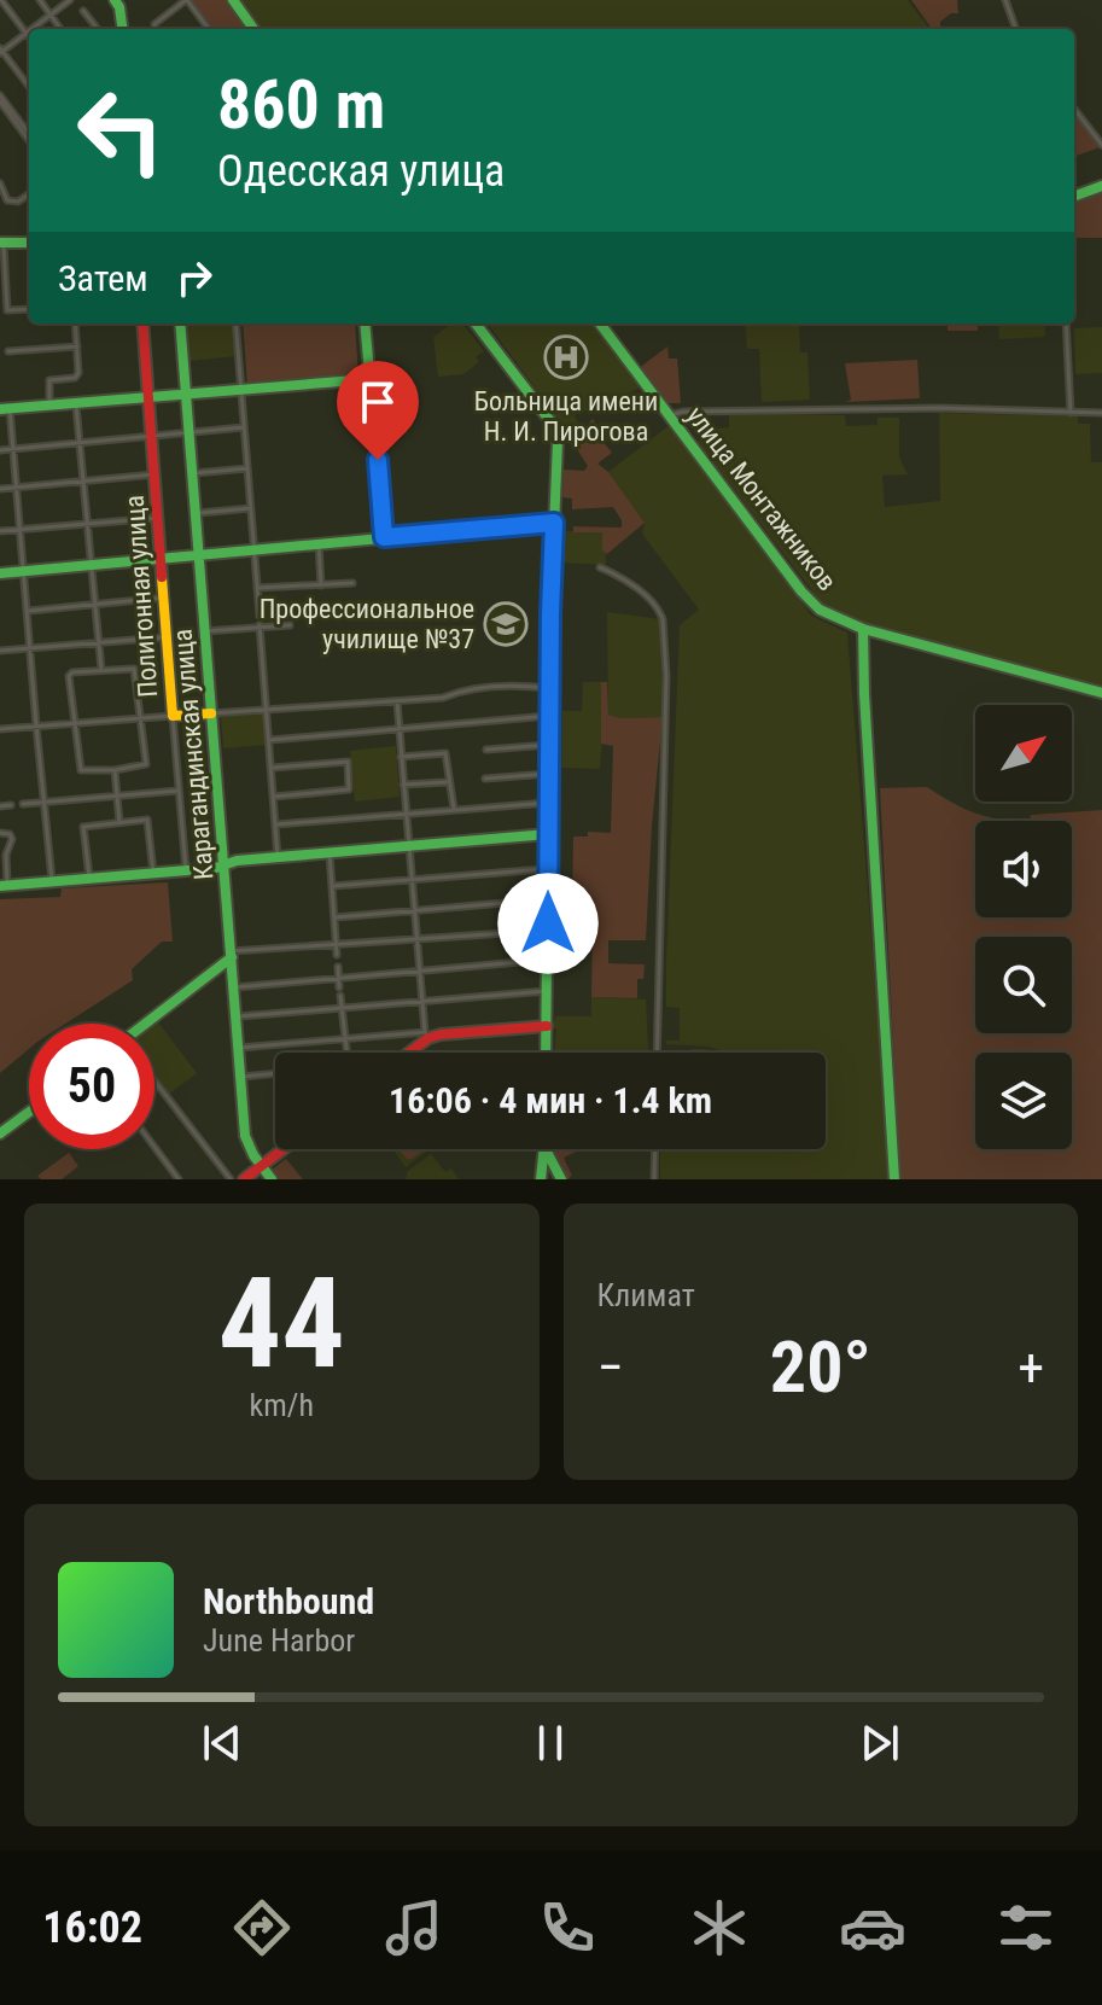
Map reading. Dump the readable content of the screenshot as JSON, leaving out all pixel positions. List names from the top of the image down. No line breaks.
{"streets":{"main road":["улица Монтажников","Полигонная улица","Карагандинская улица"]},"places":{"hospital":["Больница имени Н. И. Пирогова"],"school or university":["Профессиональное училище №37"]},"north":"top right","page":{"turn":["860 m","Одесская улица"],"then":"Затем","limit":"50","trip":"16:06 · 4 мин · 1.4 km","tile":[["44","km/h"],"Климат"],"heat":["−","20°","+"],"song":["Northbound","June Harbor"],"tabs":"16:02"}}
